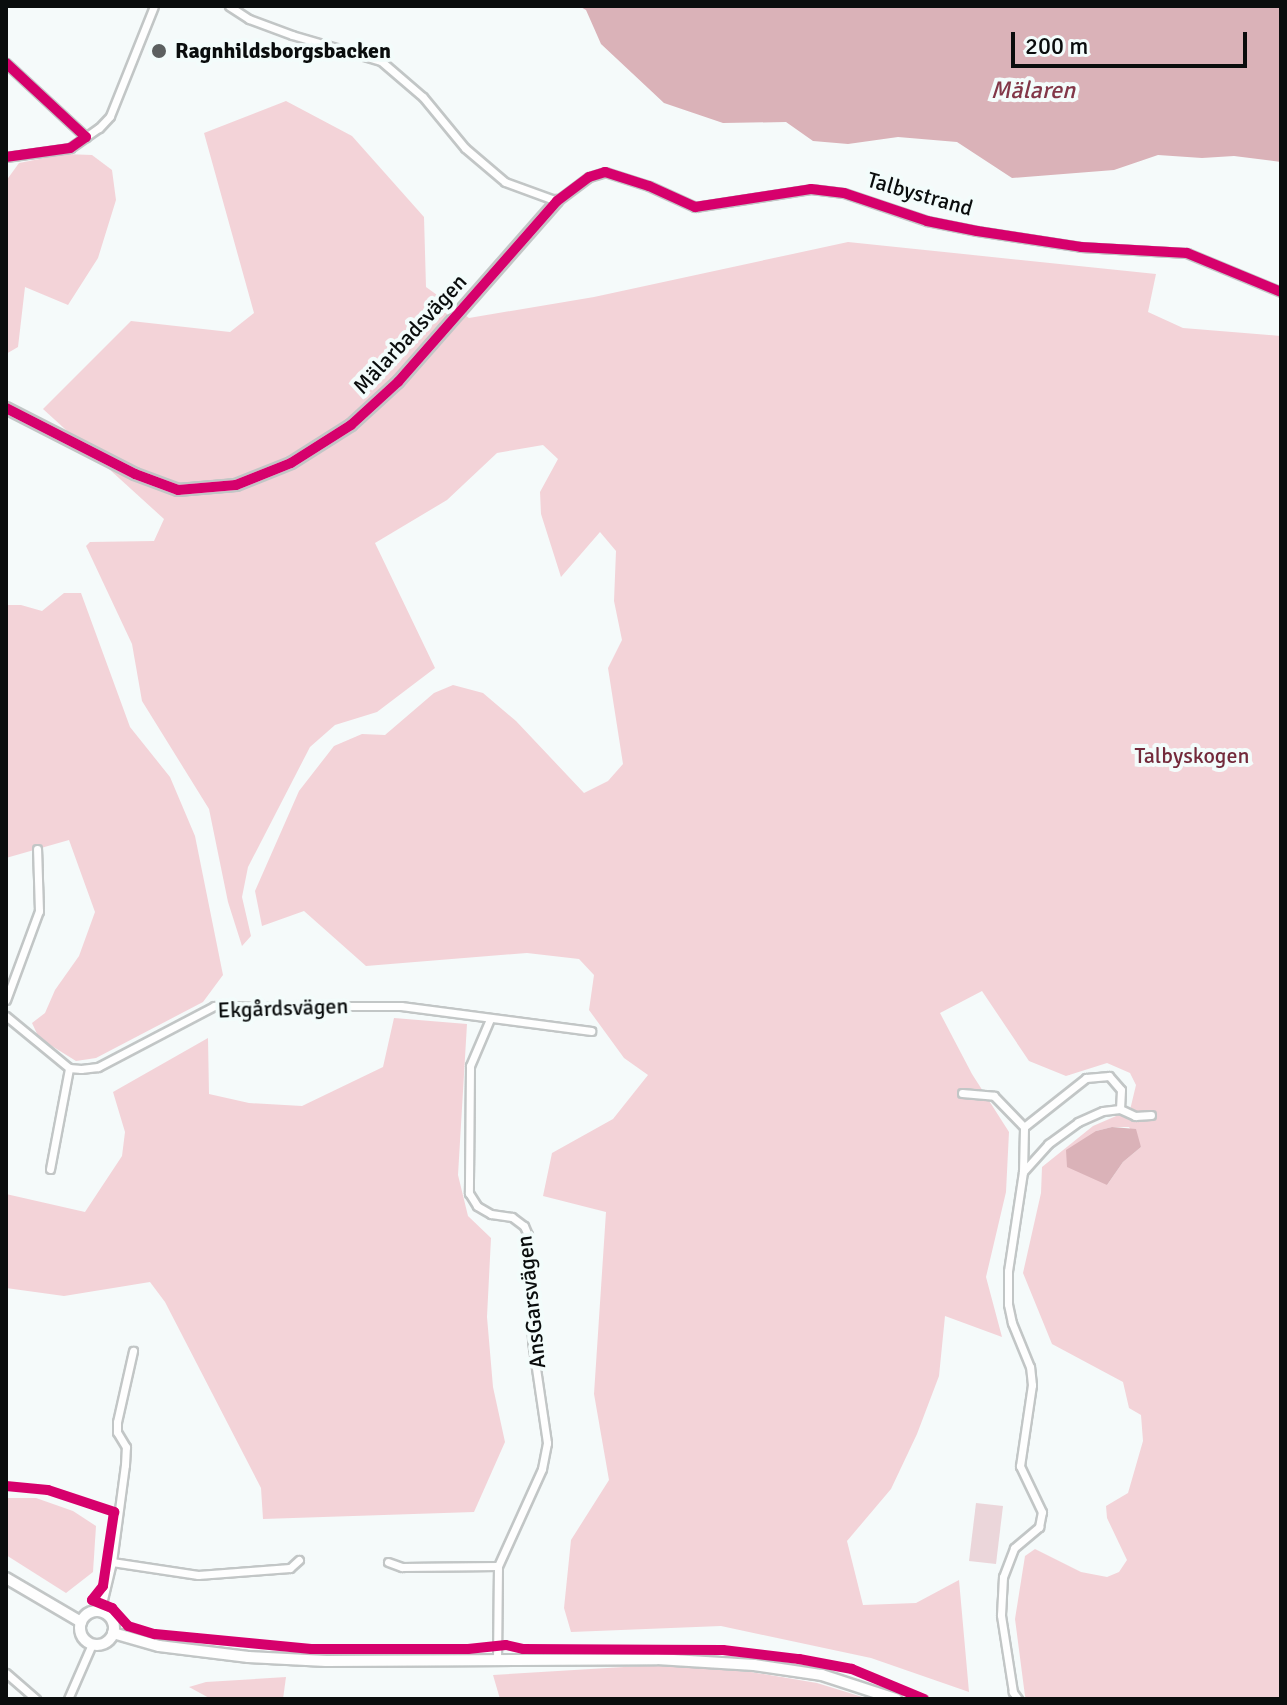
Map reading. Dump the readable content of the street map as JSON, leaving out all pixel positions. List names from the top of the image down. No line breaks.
{"streets":{"street":["Talbystrand","Mälarbadsvägen","Ekgårdsvägen","AnsGarsvägen"]},"crossings":[["Talbystrand","Mälarbadsvägen"],["Ekgårdsvägen","AnsGarsvägen"]],"water":["Mälaren"],"parks":["Talbyskogen"],"places":["Ragnhildsborgsbacken"],"scale_bar":"200 m"}
